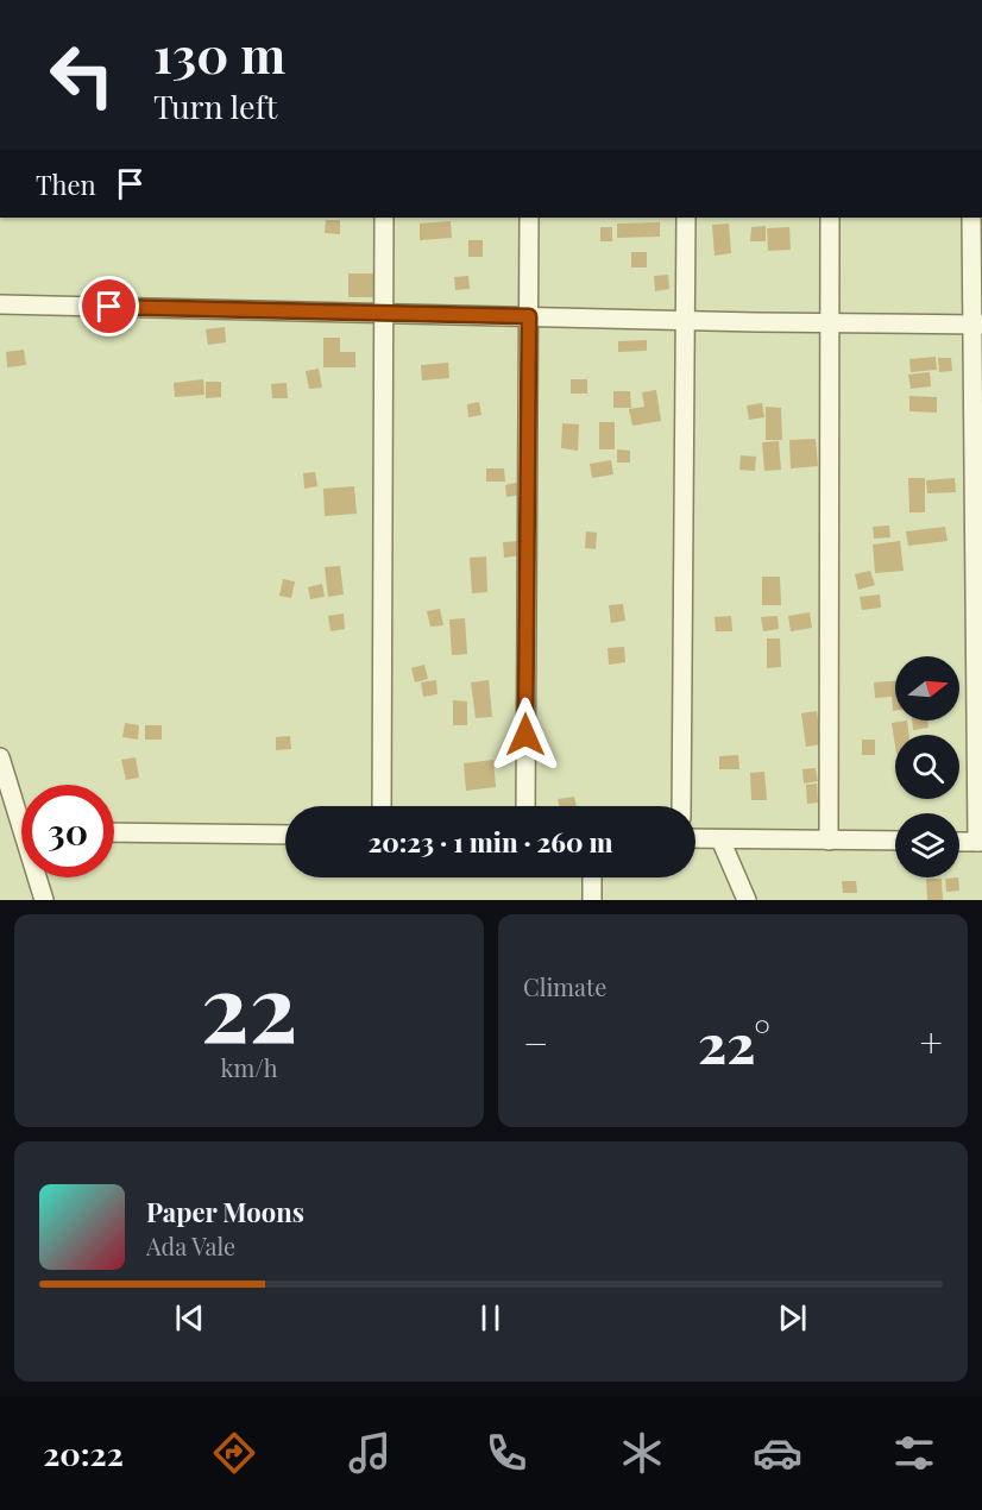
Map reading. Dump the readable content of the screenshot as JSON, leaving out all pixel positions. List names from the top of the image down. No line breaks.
{"north":"right","page":{"turn":["130 m","Turn left"],"then":"Then","limit":"30","trip":"20:23 · 1 min · 260 m","tile":[["22","km/h"],"Climate"],"heat":["−","22°","+"],"song":["Paper Moons","Ada Vale"],"tabs":"20:22"}}
